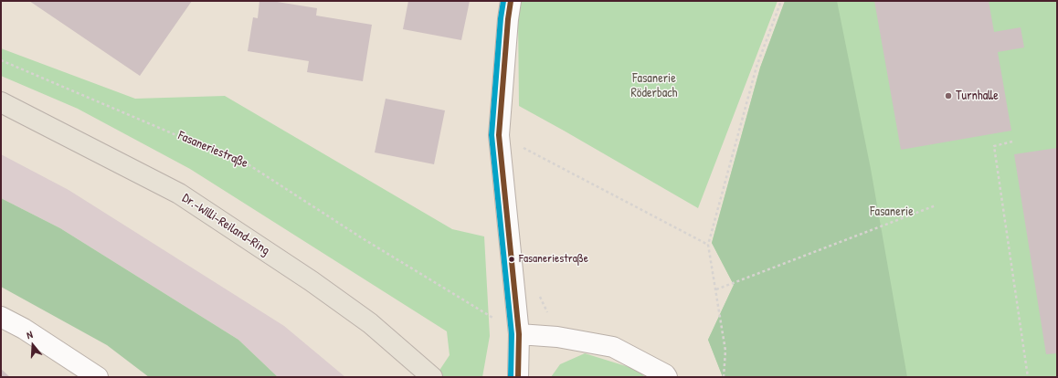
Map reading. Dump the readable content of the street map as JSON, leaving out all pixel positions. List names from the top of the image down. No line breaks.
{"streets":{"highway":["Dr.-Willi-Reiland-Ring"],"path":["Fasaneriestraße"]},"parks":["Fasanerie Röderbach","Fasanerie"],"places":["Turnhalle","Fasaneriestraße"],"north":"top"}
